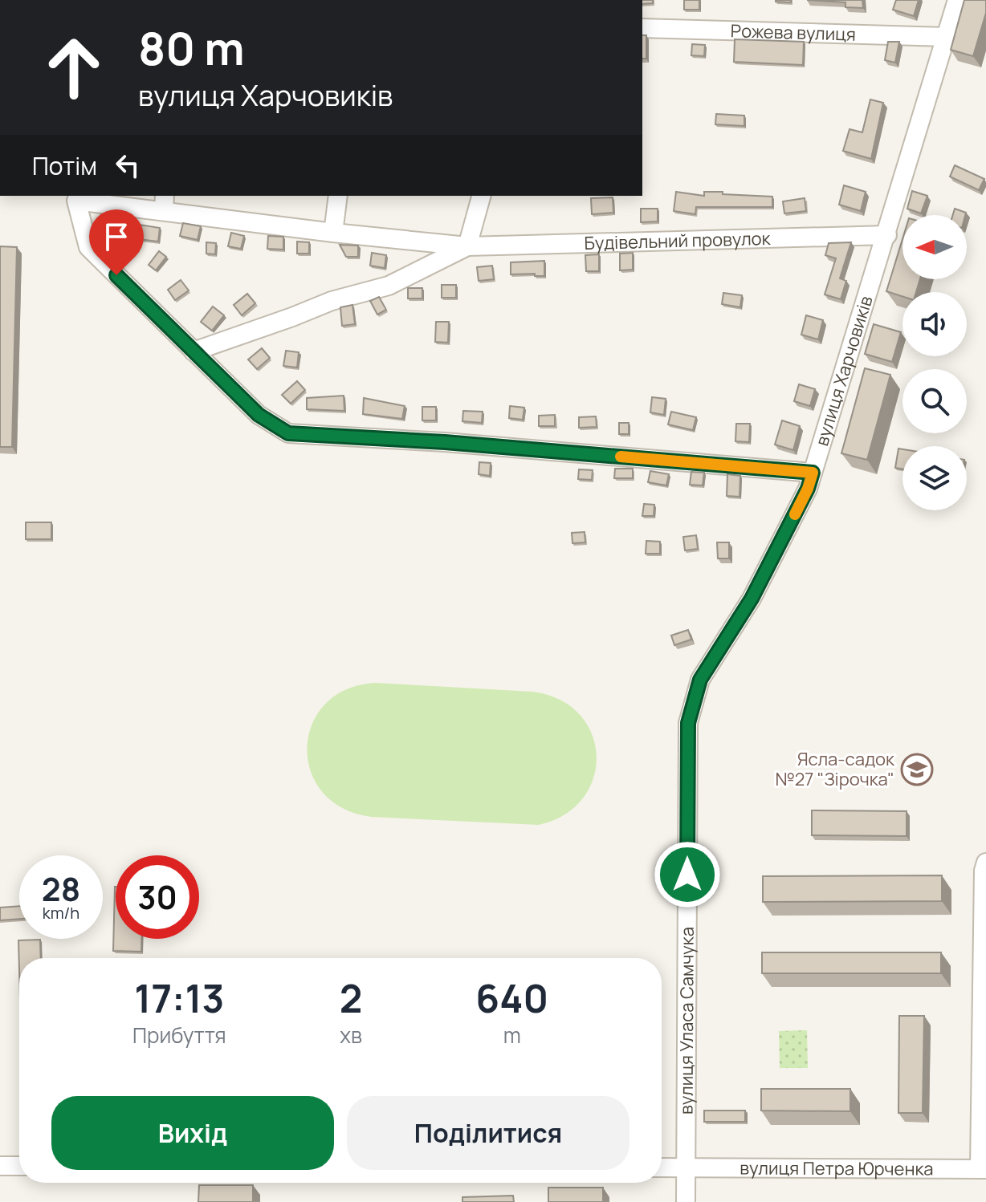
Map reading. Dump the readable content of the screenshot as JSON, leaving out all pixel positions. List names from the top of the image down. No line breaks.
{"streets":{"street":["Рожева вулиця","Будівельний провулок","вулиця Харчовиків","вулиця Уласа Самчука","вулиця Петра Юрченка"]},"crossings":[["Рожева вулиця","вулиця Харчовиків"],["Будівельний провулок","вулиця Харчовиків"],["вулиця Харчовиків","вулиця Уласа Самчука"],["вулиця Уласа Самчука","вулиця Петра Юрченка"]],"places":{"school or university":["Ясла-садок №27 \"Зірочка\""]},"north":"left","page":{"turn":["80 m","вулиця Харчовиків"],"then":"Потім","speed":"28 km/h","limit":"30","eta":["17:13","Прибуття","2","хв","640","m"],"buttons":["Вихід","Поділитися"]}}
